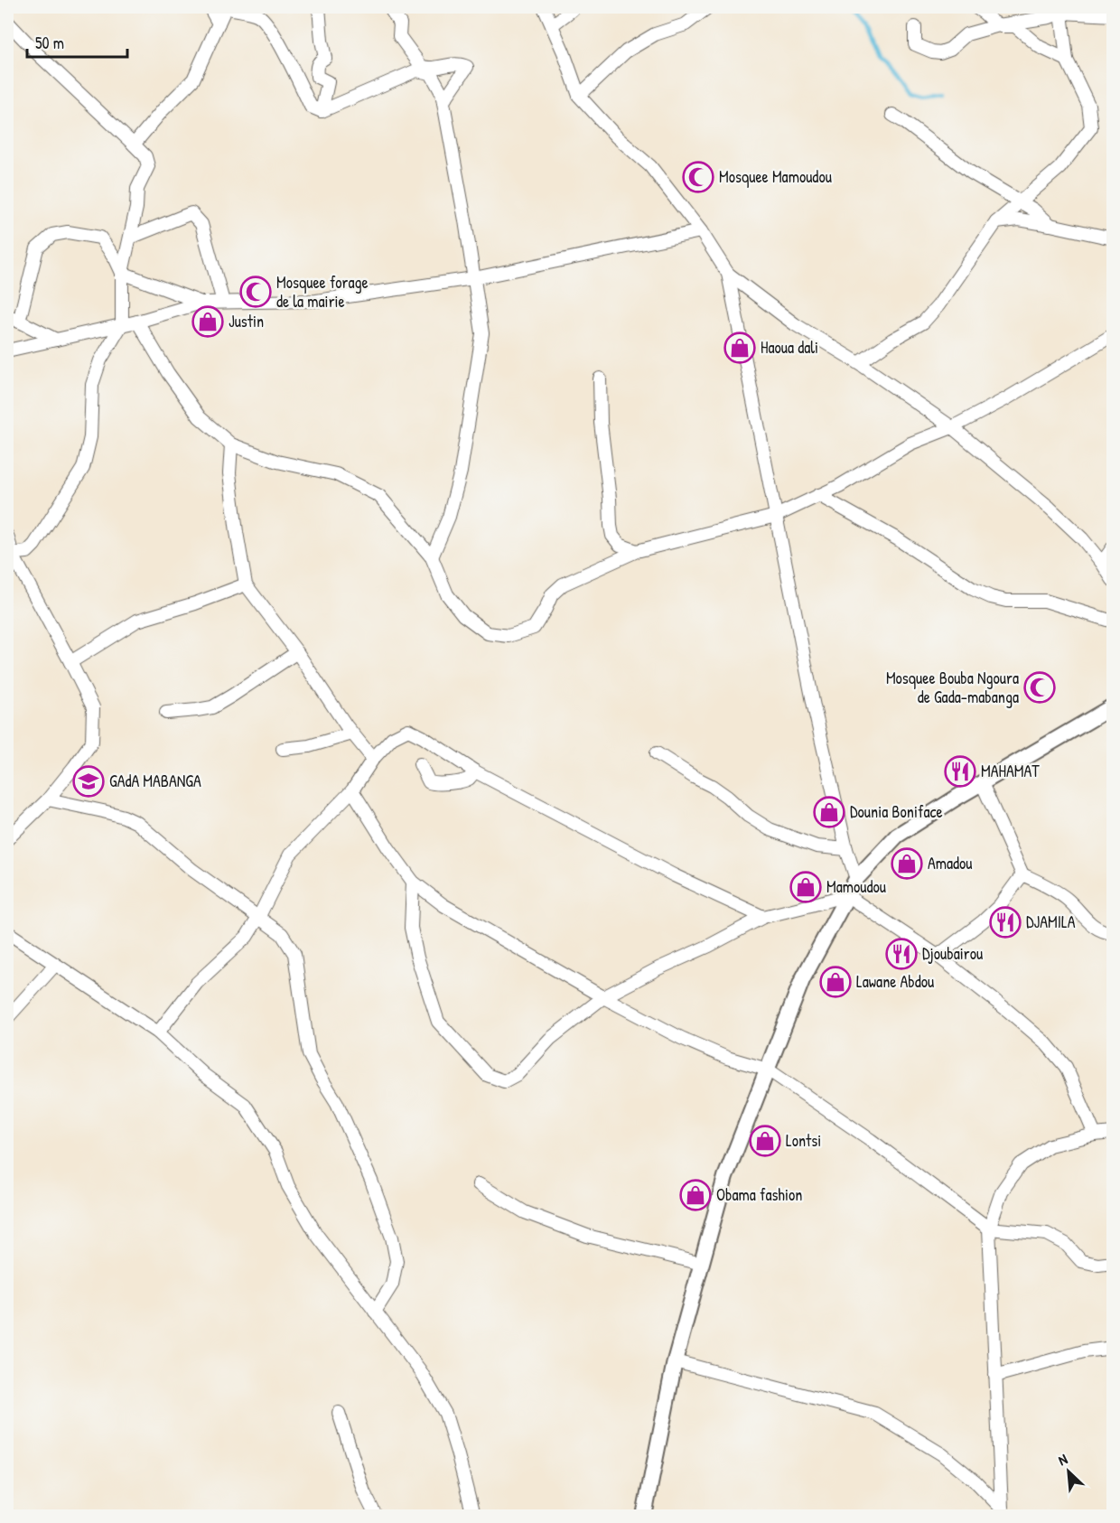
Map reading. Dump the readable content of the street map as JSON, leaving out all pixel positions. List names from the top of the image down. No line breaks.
{"places":{"mosque":["Mosquee Mamoudou","Mosquee forage de la mairie","Mosquee Bouba Ngoura de Gada-mabanga"],"shop":["Justin","Haoua dali","Dounia Boniface","Amadou","Mamoudou","Lawane Abdou","Lontsi","Obama fashion"],"restaurant":["MAHAMAT","DJAMILA","Djoubairou"],"school or university":["GAdA MABANGA"]},"scale_bar":"50 m","north":"top left"}
